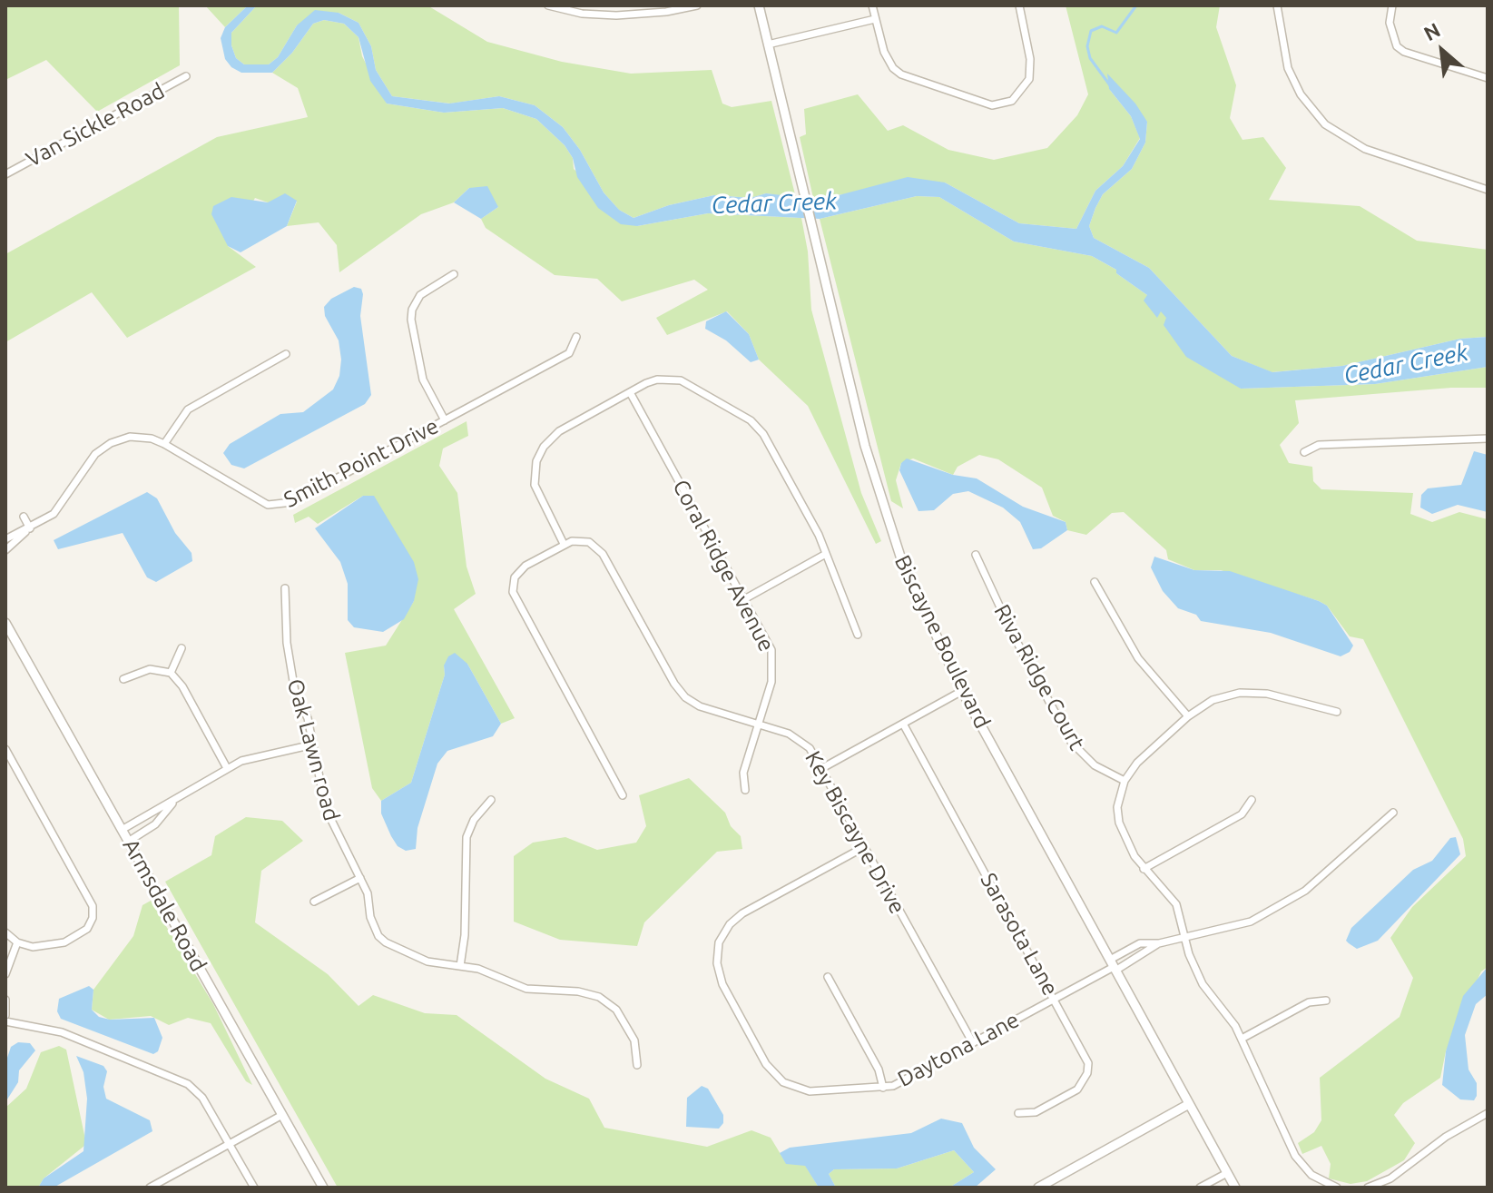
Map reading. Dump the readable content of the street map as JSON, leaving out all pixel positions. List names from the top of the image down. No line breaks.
{"streets":{"street":["Van Sickle Road","Smith Point Drive","Coral Ridge Avenue","Biscayne Boulevard","Riva Ridge Court","Oak Lawn road","Key Biscayne Drive","Armsdale Road","Sarasota Lane","Daytona Lane"]},"crossings":[["Coral Ridge Avenue","Key Biscayne Drive"],["Biscayne Boulevard","Daytona Lane"],["Key Biscayne Drive","Daytona Lane"],["Sarasota Lane","Daytona Lane"]],"water":["Cedar Creek"],"north":"top left"}
